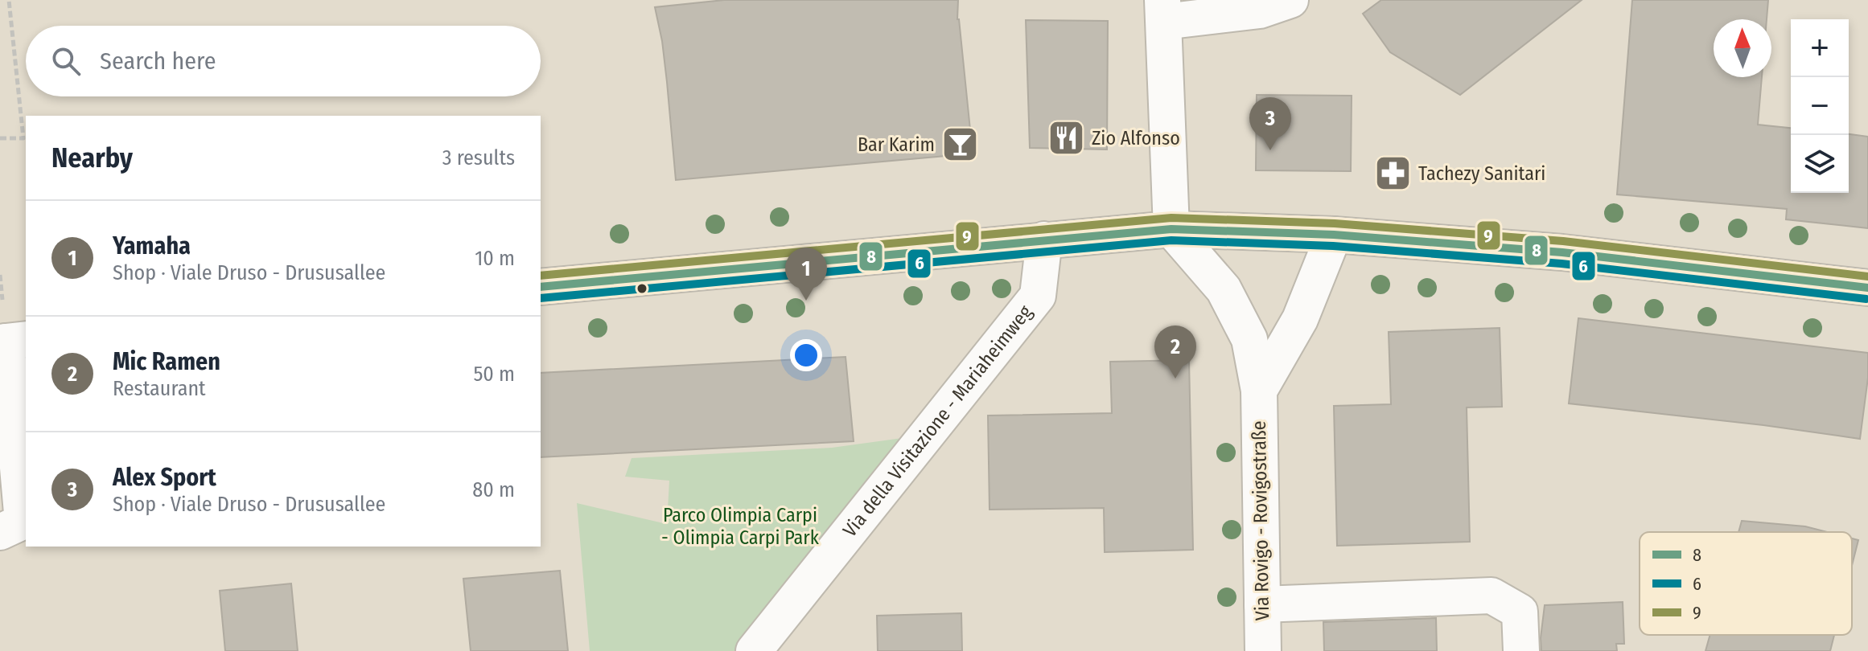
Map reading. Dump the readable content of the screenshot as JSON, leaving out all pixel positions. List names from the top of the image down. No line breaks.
{"streets":{"street":["Via della Visitazione - Mariaheimweg","Via Rovigo - Rovigostraße"]},"parks":["Parco Olimpia Carpi - Olimpia Carpi Park"],"places":{"restaurant":["Zio Alfonso"],"bar":["Bar Karim"],"pharmacy":["Tachezy Sanitari"]},"lines":["transit line 9","transit line 8","transit line 6"],"legend":["8","6","9"],"north":"top","page":{"map_buttons":["+","−"],"search":"Search here","pins":["3","1","2"],"heading":["Nearby","3 results"],"list":[{"mark":"1","name":"Yamaha","note":"Shop · Viale Druso - Drususallee","value":"10 m"},{"mark":"2","name":"Mic Ramen","note":"Restaurant","value":"50 m"},{"mark":"3","name":"Alex Sport","note":"Shop · Viale Druso - Drususallee","value":"80 m"}]}}
